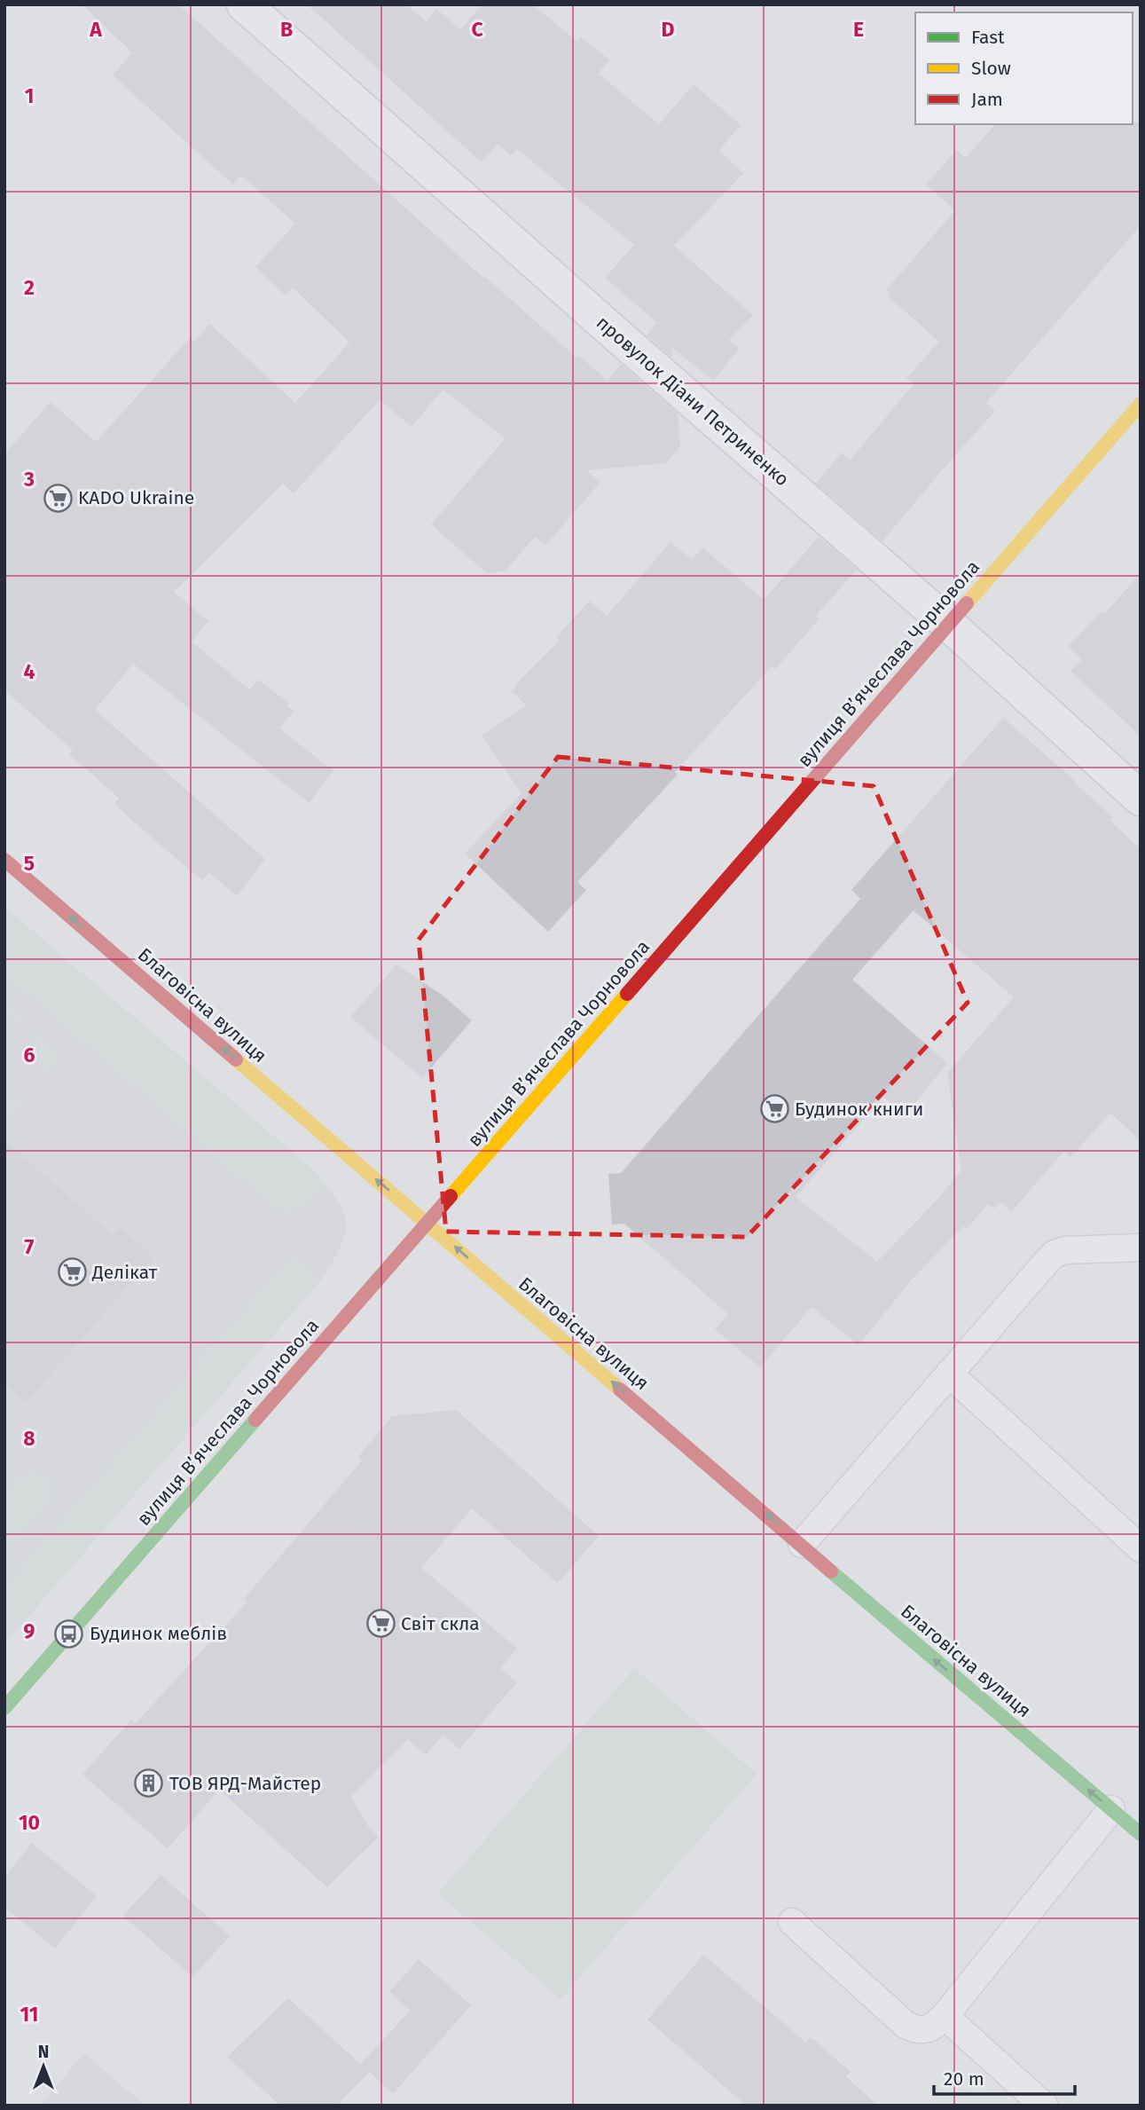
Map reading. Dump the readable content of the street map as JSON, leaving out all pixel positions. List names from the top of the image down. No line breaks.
{"streets":{"main road":["вулиця Вʼячеслава Чорновола","Благовісна вулиця"],"street":["провулок Діани Петриненко"]},"crossings":[["провулок Діани Петриненко","вулиця Вʼячеслава Чорновола"],["вулиця Вʼячеслава Чорновола","Благовісна вулиця"]],"one_way":["Благовісна вулиця"],"places":{"supermarket":["KADO Ukraine","Будинок книги","Делікат","Світ скла"],"bus stop":["Будинок меблів"],"building":["ТОВ ЯРД-Майстер"]},"legend":["Fast","Slow","Jam"],"scale_bar":"20 m","north":"top","grid":{"columns":["A","B","C","D","E"],"rows":["1","2","3","4","5","6","7","8","9","10","11"]}}
